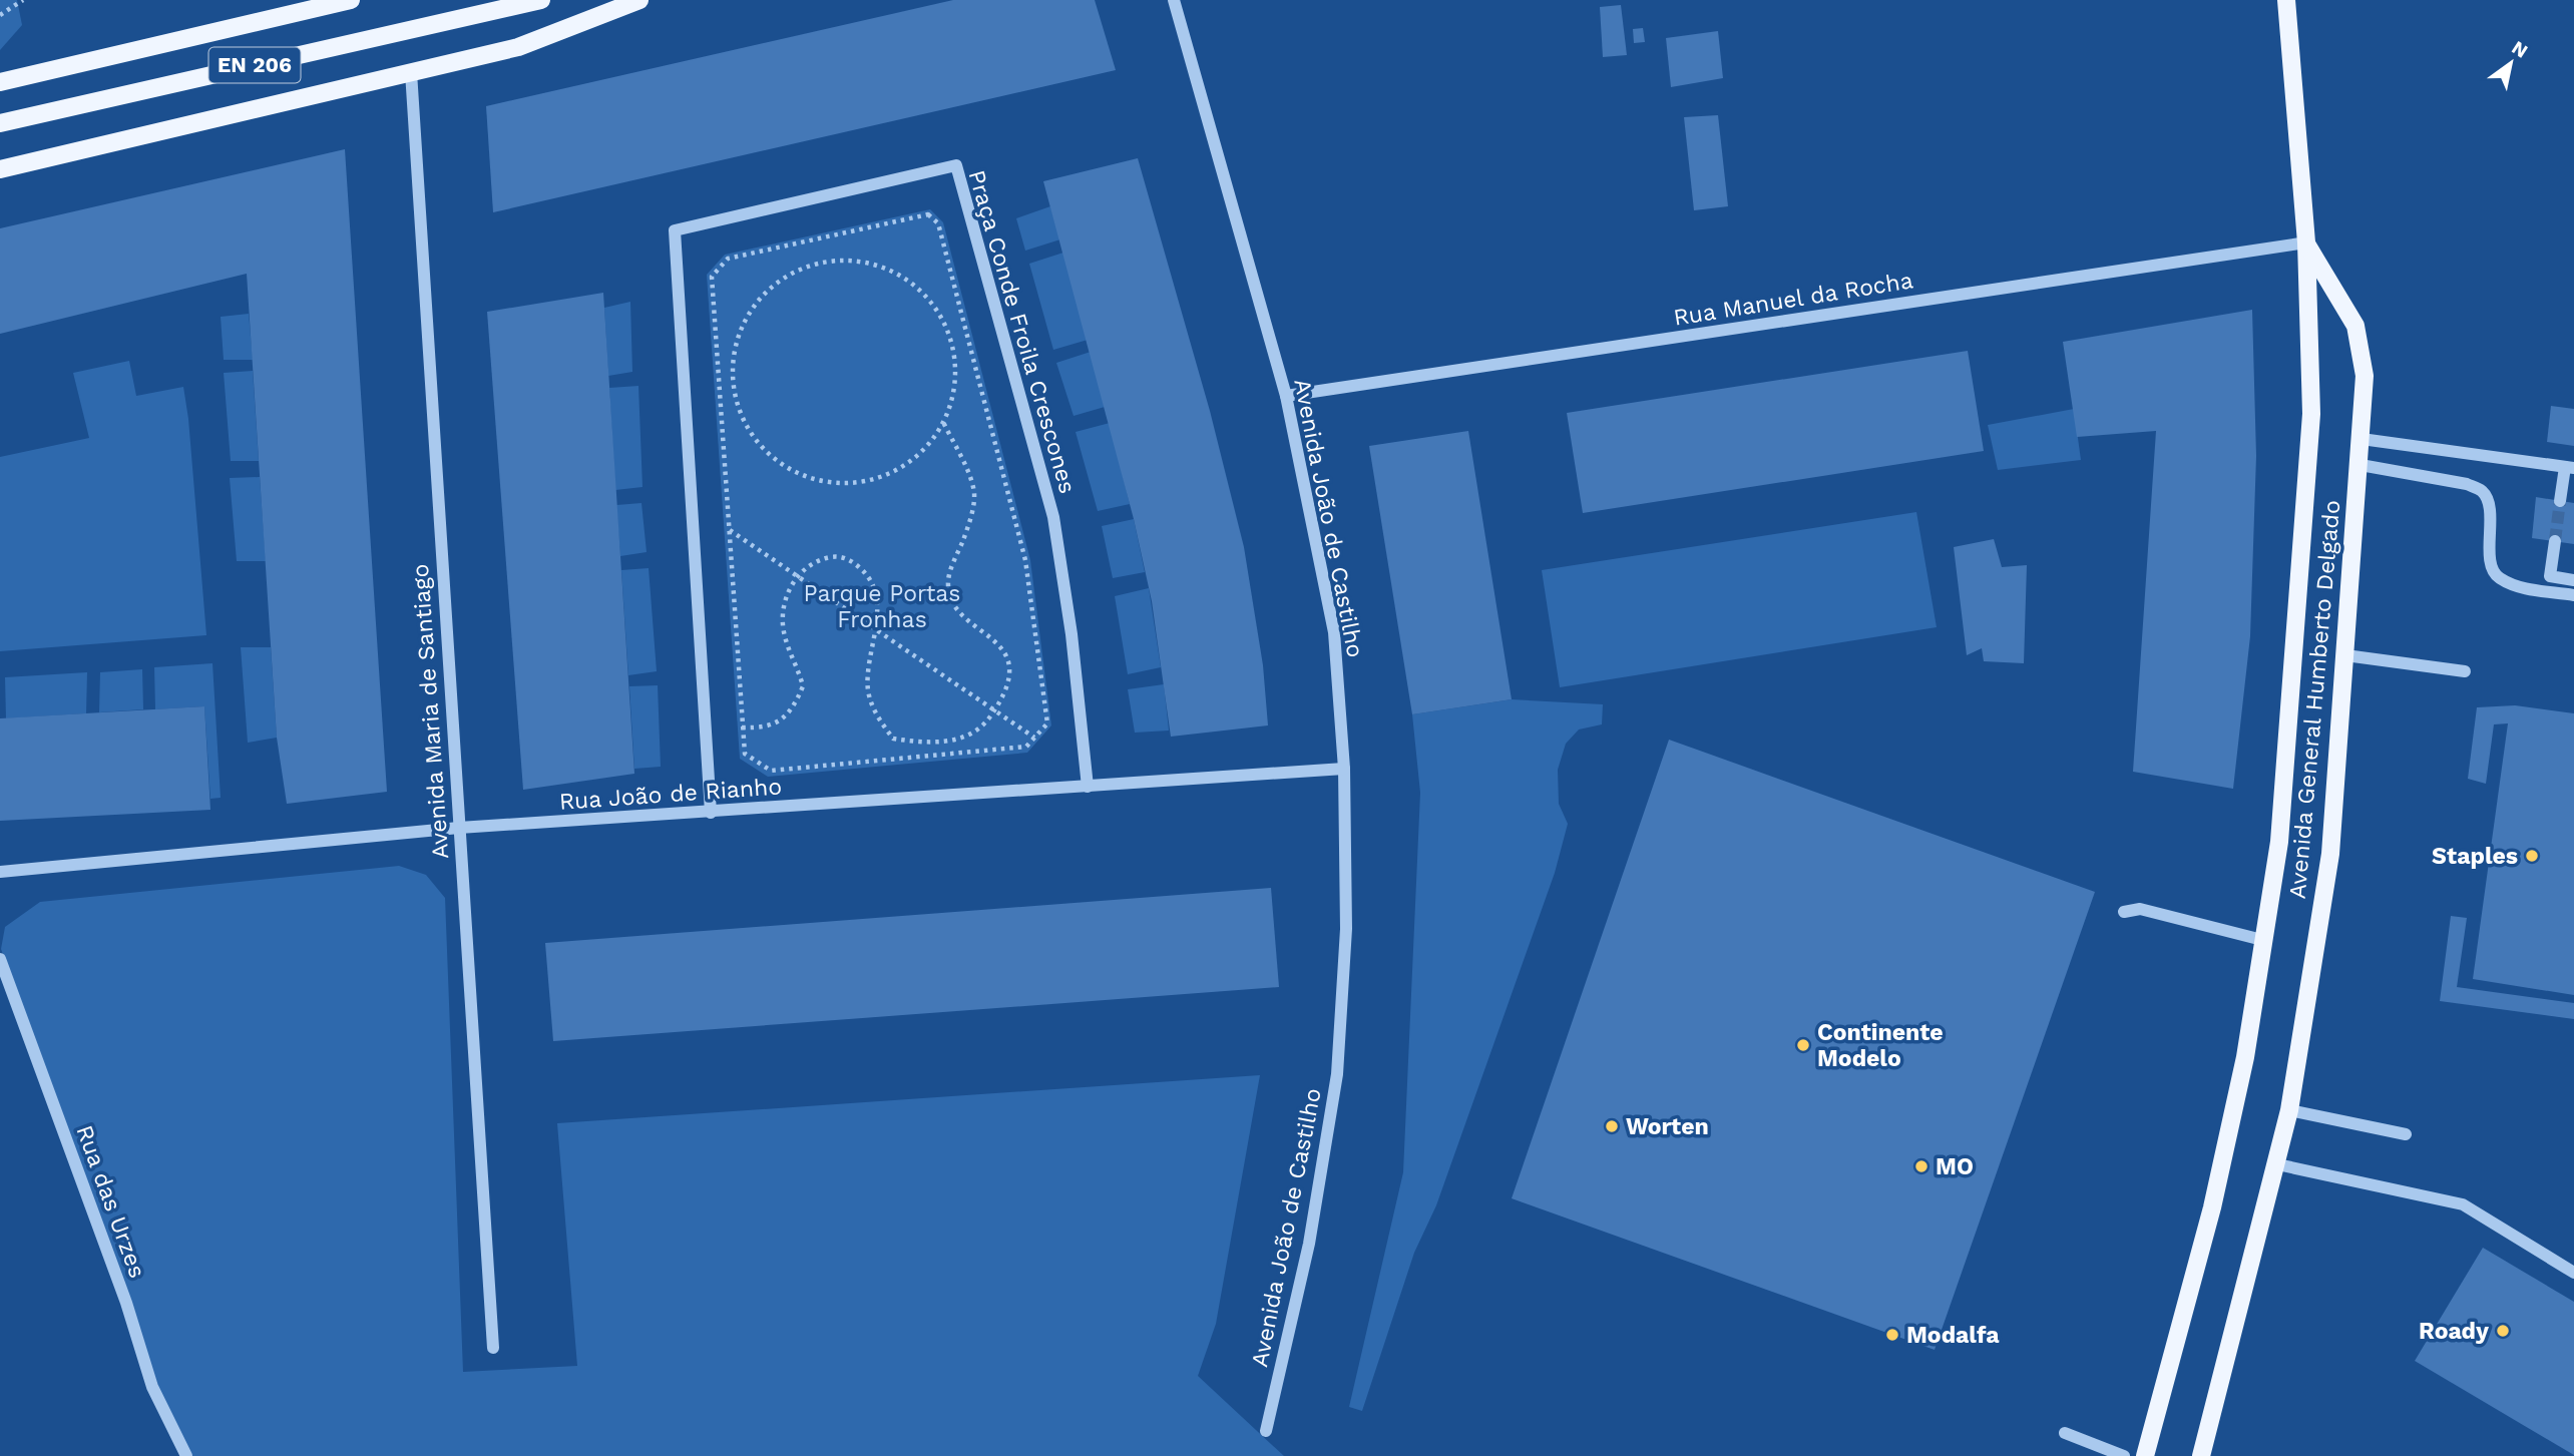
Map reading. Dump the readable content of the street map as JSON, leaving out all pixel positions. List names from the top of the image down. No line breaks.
{"streets":{"main road":["EN 206","Avenida General Humberto Delgado"],"street":["Rua Manuel da Rocha","Praça Conde Froila Crescones","Avenida João de Castilho","Avenida Maria de Santiago","Rua João de Rianho","Rua das Urzes"]},"crossings":[["Rua Manuel da Rocha","Avenida João de Castilho"],["Rua Manuel da Rocha","Avenida General Humberto Delgado"],["Praça Conde Froila Crescones","Rua João de Rianho"],["Avenida João de Castilho","Rua João de Rianho"],["Avenida Maria de Santiago","Rua João de Rianho"]],"parks":["Parque Portas Fronhas"],"places":["Staples","Continente Modelo","Worten","MO","Roady","Modalfa"],"north":"top right"}
